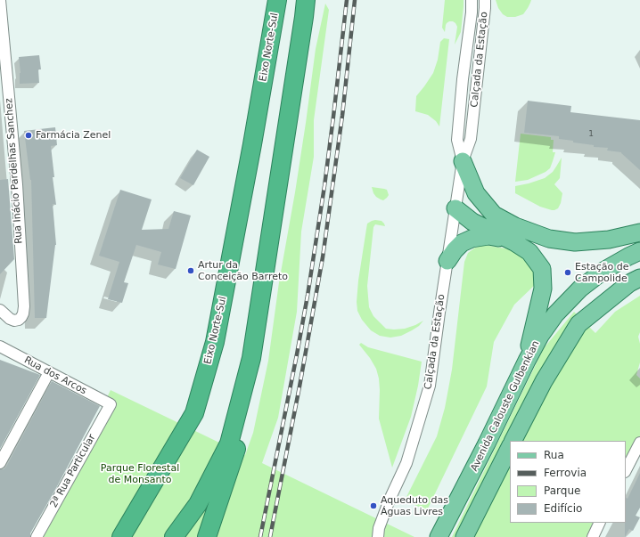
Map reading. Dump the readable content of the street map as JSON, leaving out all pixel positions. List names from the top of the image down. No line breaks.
{"streets":{"highway":["Eixo Norte-Sul"],"main road":["Avenida Calouste Gulbenkian"],"street":["Calçada da Estação","Rua Inácio Pardelhas Sanchez","Rua dos Arcos","2ª Rua Particular"]},"crossings":[["Rua dos Arcos","2ª Rua Particular"]],"parks":["Parque Florestal de Monsanto"],"places":["Farmácia Zenel","Artur da Conceição Barreto","Estação de Campolide","Aqueduto das Águas Livres"],"house_numbers":["1"],"legend":["Rua","Ferrovia","Parque","Edifício"]}
